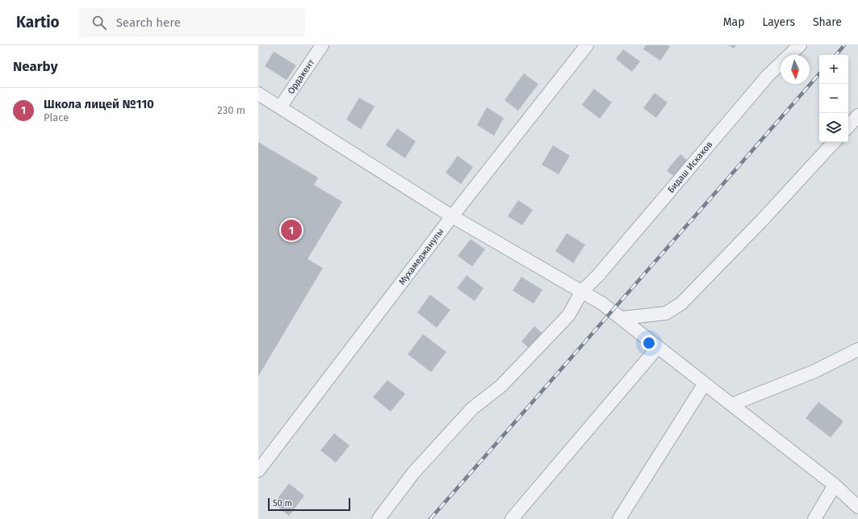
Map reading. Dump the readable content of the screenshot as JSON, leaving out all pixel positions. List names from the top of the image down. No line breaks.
{"streets":{"street":["Ордакент","Бидаш Искаков","Мухамеджанулы"]},"scale_bar":"50 m","north":"bottom","page":{"header":"Kartio","search":"Search here","nav":["Map","Layers","Share"],"heading":"Nearby","map_buttons":["+","−"],"list":[{"mark":"1","name":"Школа лицей №110","note":"Place","value":"230 m"}],"pins":"1","scale":"50 m"}}
